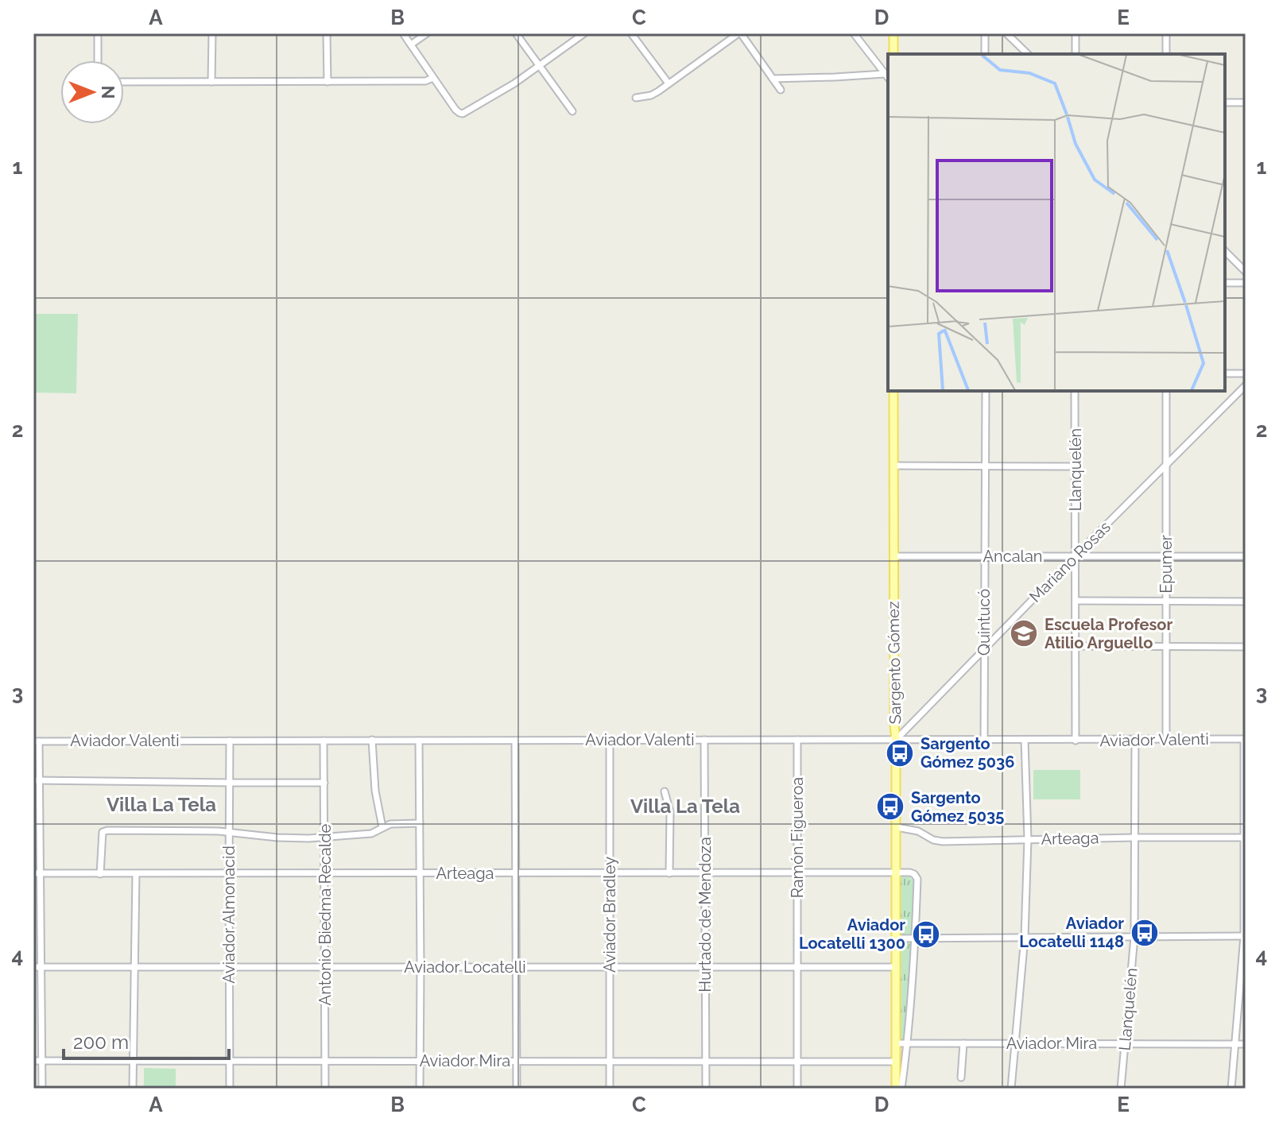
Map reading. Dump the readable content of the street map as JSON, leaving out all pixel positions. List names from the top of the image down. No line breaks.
{"streets":{"main road":["Sargento Gómez"],"street":["Llanquelén","Ancalan","Mariano Rosas","Epumer","Quintucó","Aviador Valenti","Ramón Figueroa","Arteaga","Aviador Almonacid","Antonio Biedma Recalde","Aviador Bradley","Hurtado de Mendoza","Aviador Locatelli","Aviador Mira"]},"crossings":[["Llanquelén","Ancalan"],["Llanquelén","Mariano Rosas"],["Llanquelén","Aviador Valenti"],["Llanquelén","Arteaga"],["Llanquelén","Aviador Mira"],["Ancalan","Mariano Rosas"],["Ancalan","Epumer"],["Ancalan","Quintucó"],["Ancalan","Sargento Gómez"],["Mariano Rosas","Epumer"],["Mariano Rosas","Quintucó"],["Mariano Rosas","Sargento Gómez"],["Mariano Rosas","Aviador Valenti"],["Epumer","Aviador Valenti"],["Quintucó","Aviador Valenti"],["Sargento Gómez","Aviador Valenti"],["Sargento Gómez","Arteaga"],["Sargento Gómez","Aviador Locatelli"],["Sargento Gómez","Aviador Mira"],["Aviador Valenti","Ramón Figueroa"],["Aviador Valenti","Aviador Almonacid"],["Aviador Valenti","Antonio Biedma Recalde"],["Aviador Valenti","Aviador Bradley"],["Aviador Valenti","Hurtado de Mendoza"],["Ramón Figueroa","Arteaga"],["Ramón Figueroa","Aviador Locatelli"],["Ramón Figueroa","Aviador Mira"],["Arteaga","Aviador Almonacid"],["Arteaga","Antonio Biedma Recalde"],["Arteaga","Aviador Bradley"],["Arteaga","Hurtado de Mendoza"],["Aviador Almonacid","Aviador Locatelli"],["Aviador Almonacid","Aviador Mira"],["Antonio Biedma Recalde","Aviador Locatelli"],["Antonio Biedma Recalde","Aviador Mira"],["Aviador Bradley","Aviador Locatelli"],["Aviador Bradley","Aviador Mira"],["Hurtado de Mendoza","Aviador Locatelli"],["Hurtado de Mendoza","Aviador Mira"]],"districts":["Villa La Tela","Villa La Tela"],"places":{"school or university":["Escuela Profesor Atilio Arguello"],"bus stop":["Sargento Gómez 5036","Sargento Gómez 5035","Aviador Locatelli 1148","Aviador Locatelli 1300"]},"scale_bar":"200 m","north":"right","grid":{"columns":["A","B","C","D","E"],"rows":["1","2","3","4"]}}
